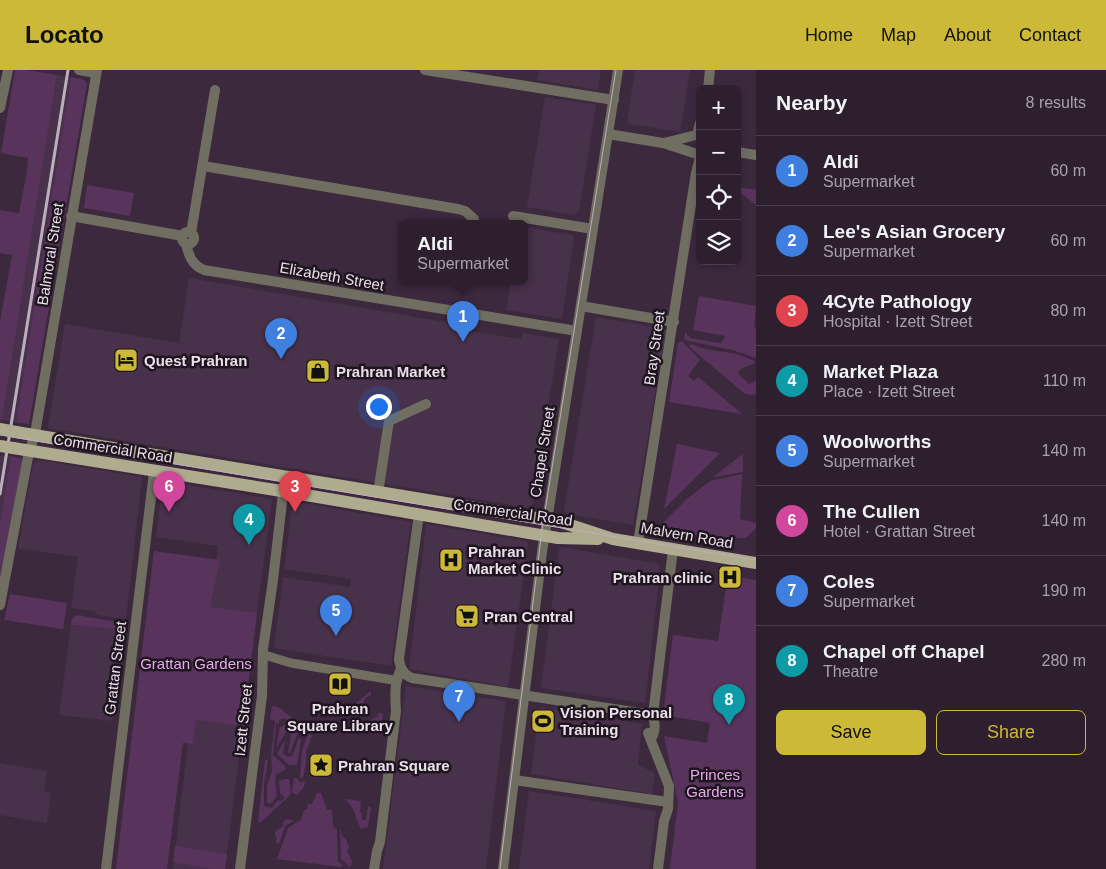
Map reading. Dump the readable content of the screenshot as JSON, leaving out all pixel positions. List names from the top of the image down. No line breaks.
{"streets":{"main road":["Commercial Road","Malvern Road"],"street":["Balmoral Street","Elizabeth Street","Bray Street","Chapel Street","Grattan Street","Izett Street"]},"crossings":[["Balmoral Street","Commercial Road"],["Elizabeth Street","Chapel Street"],["Bray Street","Malvern Road"],["Commercial Road","Chapel Street"],["Commercial Road","Malvern Road"],["Commercial Road","Grattan Street"],["Commercial Road","Izett Street"]],"parks":["Grattan Gardens","Princes Gardens"],"places":{"hotel":["Quest Prahran"],"shop":["Prahran Market"],"hospital":["Prahran Market Clinic","Prahran clinic"],"supermarket":["Pran Central"],"library":["Prahran Square Library"],"sports":["Vision Personal Training"],"place":["Prahran Square"]},"page":{"header":"Locato","nav":["Home","Map","About","Contact"],"heading":["Nearby","8 results"],"map_buttons":["+","−"],"list":[{"mark":"1","name":"Aldi","note":"Supermarket","value":"60 m"},{"mark":"2","name":"Lee's Asian Grocery","note":"Supermarket","value":"60 m"},{"mark":"3","name":"4Cyte Pathology","note":"Hospital · Izett Street","value":"80 m"},{"mark":"4","name":"Market Plaza","note":"Place · Izett Street","value":"110 m"},{"mark":"5","name":"Woolworths","note":"Supermarket","value":"140 m"},{"mark":"6","name":"The Cullen","note":"Hotel · Grattan Street","value":"140 m"},{"mark":"7","name":"Coles","note":"Supermarket","value":"190 m"},{"mark":"8","name":"Chapel off Chapel","note":"Theatre","value":"280 m"}],"popup":["Aldi","Supermarket"],"pins":["1","2","3","6","4","5","7","8"],"buttons":["Save","Share"]}}
